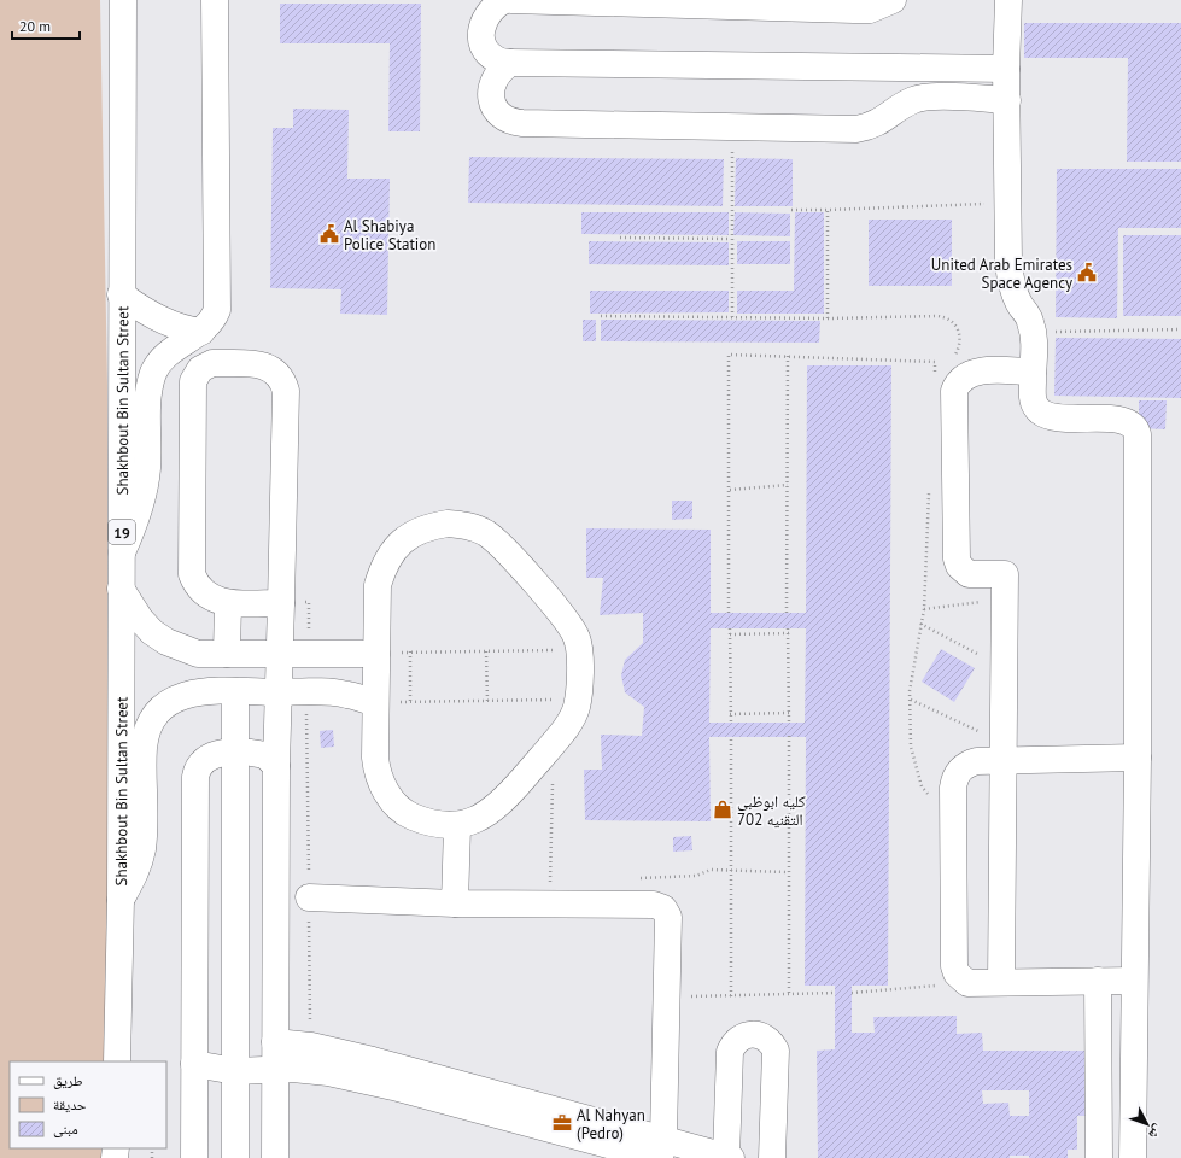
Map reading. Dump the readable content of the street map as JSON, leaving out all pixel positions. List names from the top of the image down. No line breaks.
{"streets":{"main road":["Shakhbout Bin Sultan Street","19"]},"places":{"public building":["Al Shabiya Police Station","United Arab Emirates Space Agency"],"shop":["كليه ابوظبي التقنيه 702"],"office":["Al Nahyan (Pedro)"]},"legend":["طريق","حديقة","مبنى"],"scale_bar":"20 m","north":"bottom right"}
